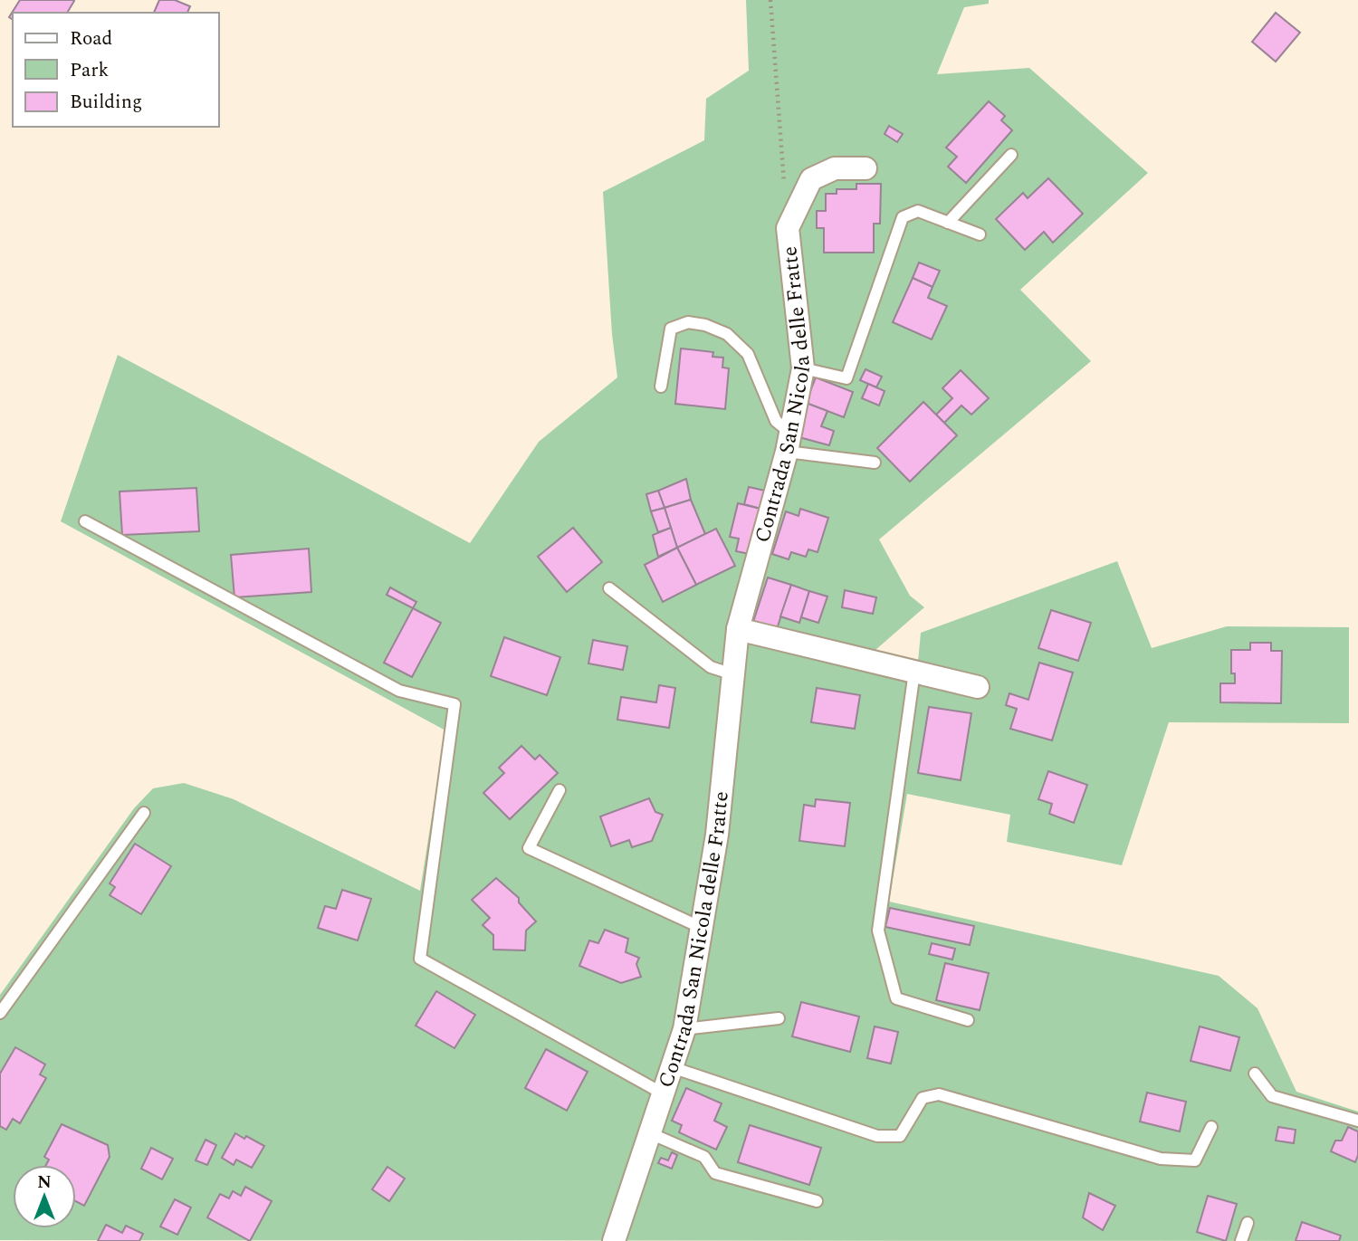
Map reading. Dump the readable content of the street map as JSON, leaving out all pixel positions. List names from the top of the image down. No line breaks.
{"streets":{"street":["Contrada San Nicola delle Fratte"]},"legend":["Road","Park","Building"],"north":"top"}
